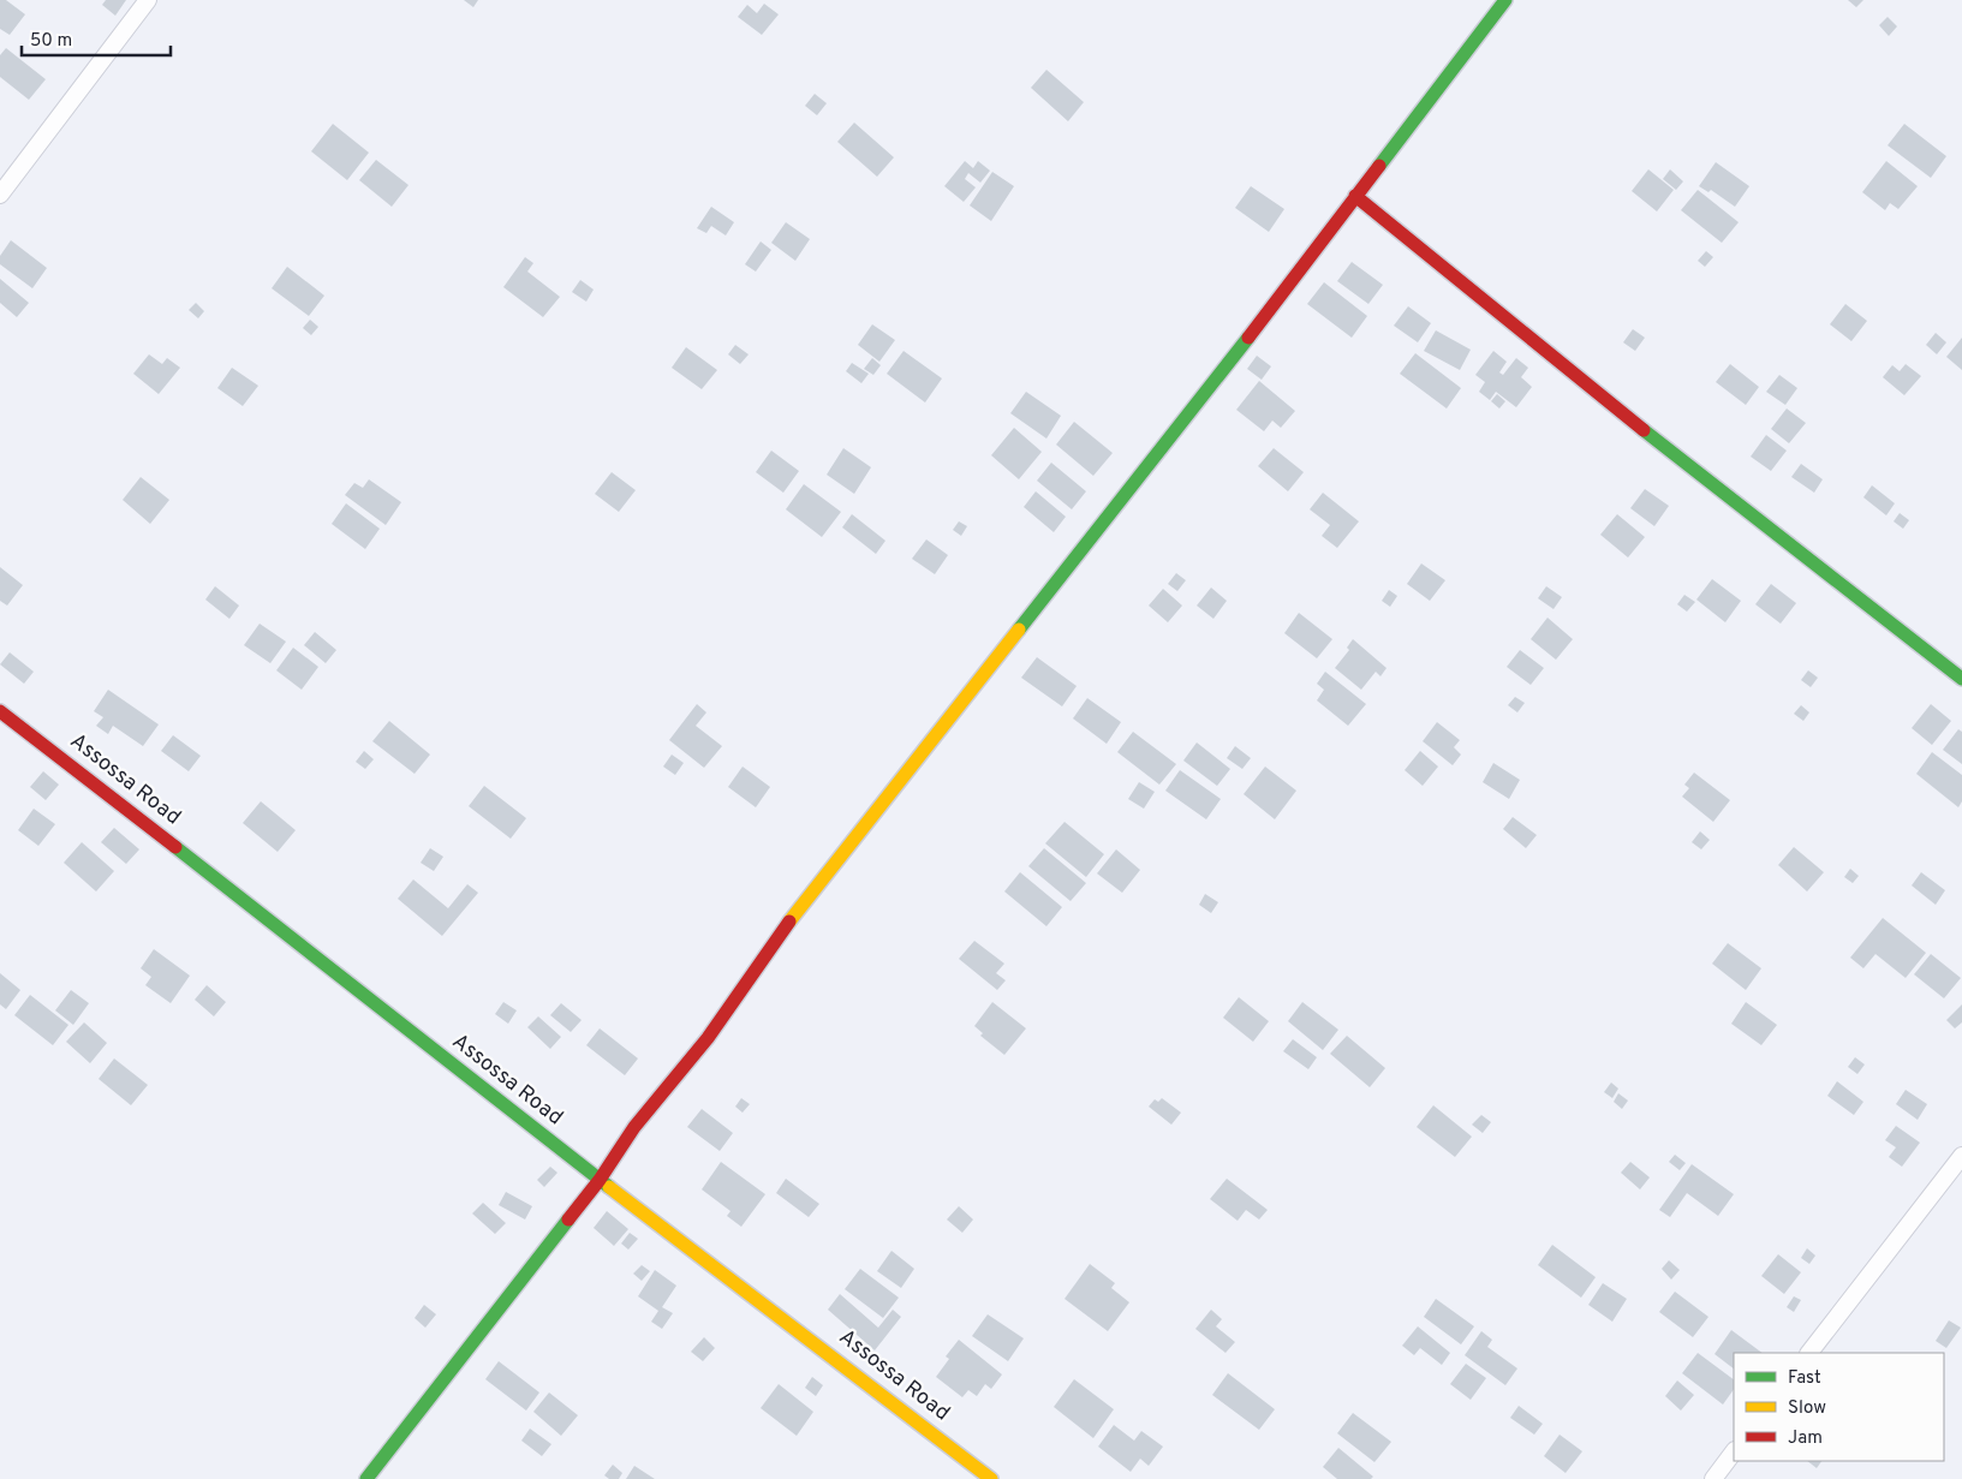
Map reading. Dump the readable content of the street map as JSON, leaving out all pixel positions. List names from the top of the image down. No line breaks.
{"streets":{"street":["Assossa Road"]},"legend":["Fast","Slow","Jam"],"scale_bar":"50 m"}
